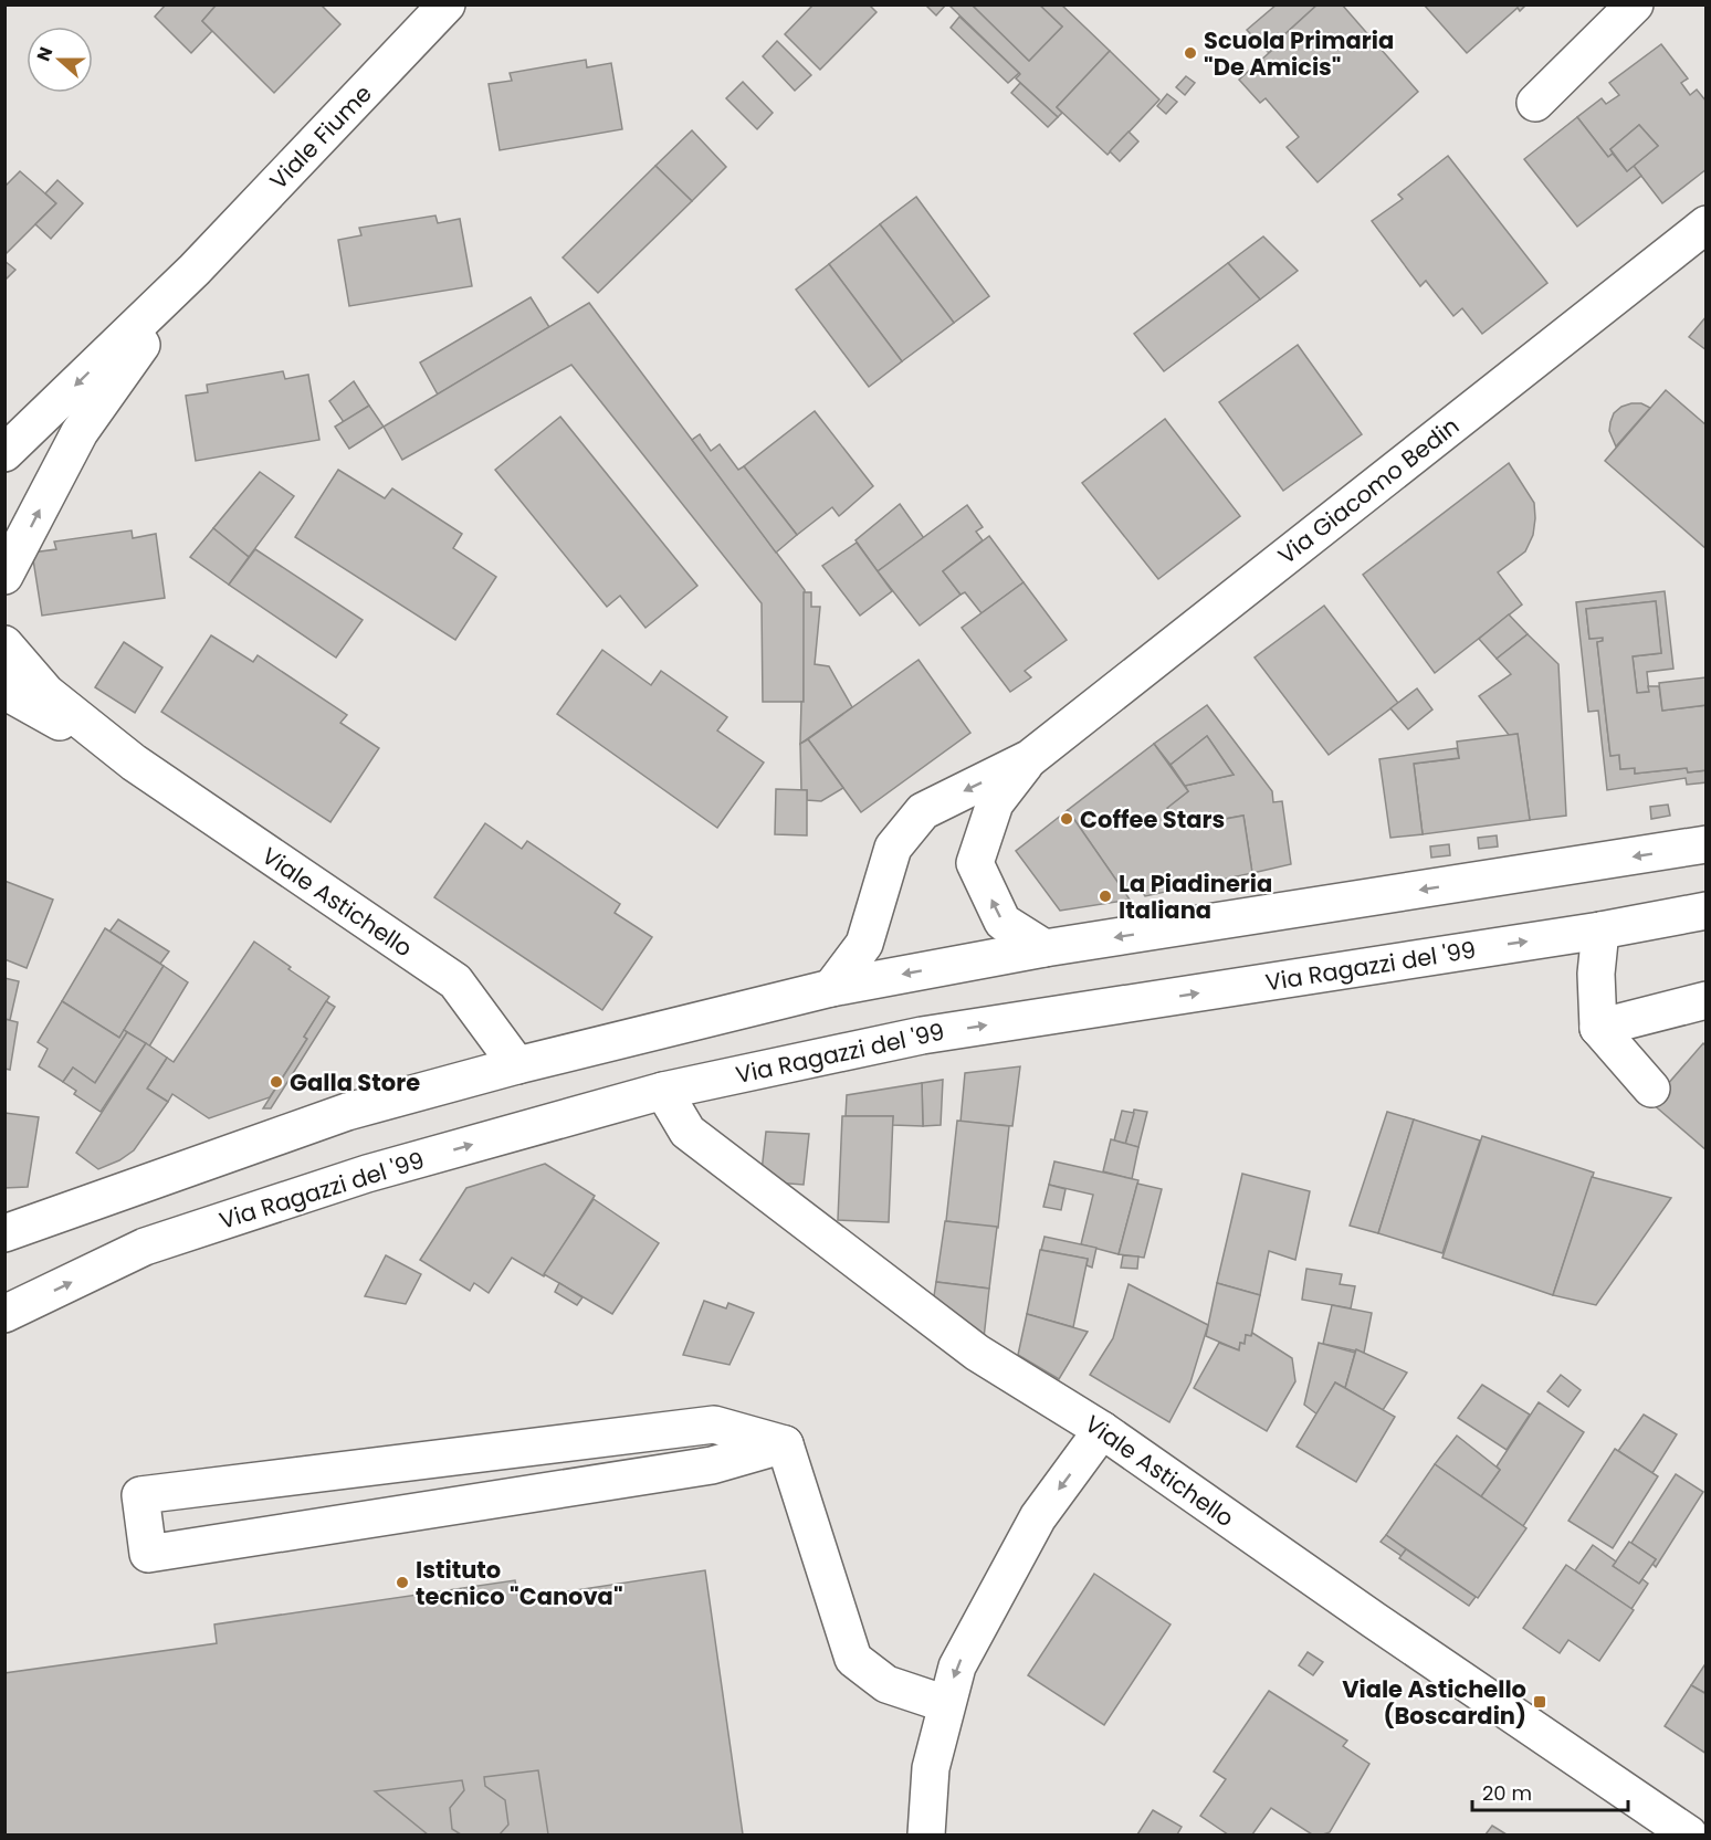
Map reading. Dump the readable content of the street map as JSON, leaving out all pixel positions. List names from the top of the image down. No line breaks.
{"streets":{"street":["Viale Fiume","Via Giacomo Bedin","Viale Astichello","Via Ragazzi del '99"]},"crossings":[["Viale Astichello","Via Ragazzi del '99"]],"places":{"other":["Scuola Primaria \"De Amicis\"","Coffee Stars","La Piadineria Italiana","Galla Store","Istituto tecnico \"Canova\""],"transit":["Viale Astichello (Boscardin)"]},"scale_bar":"20 m","north":"left"}
